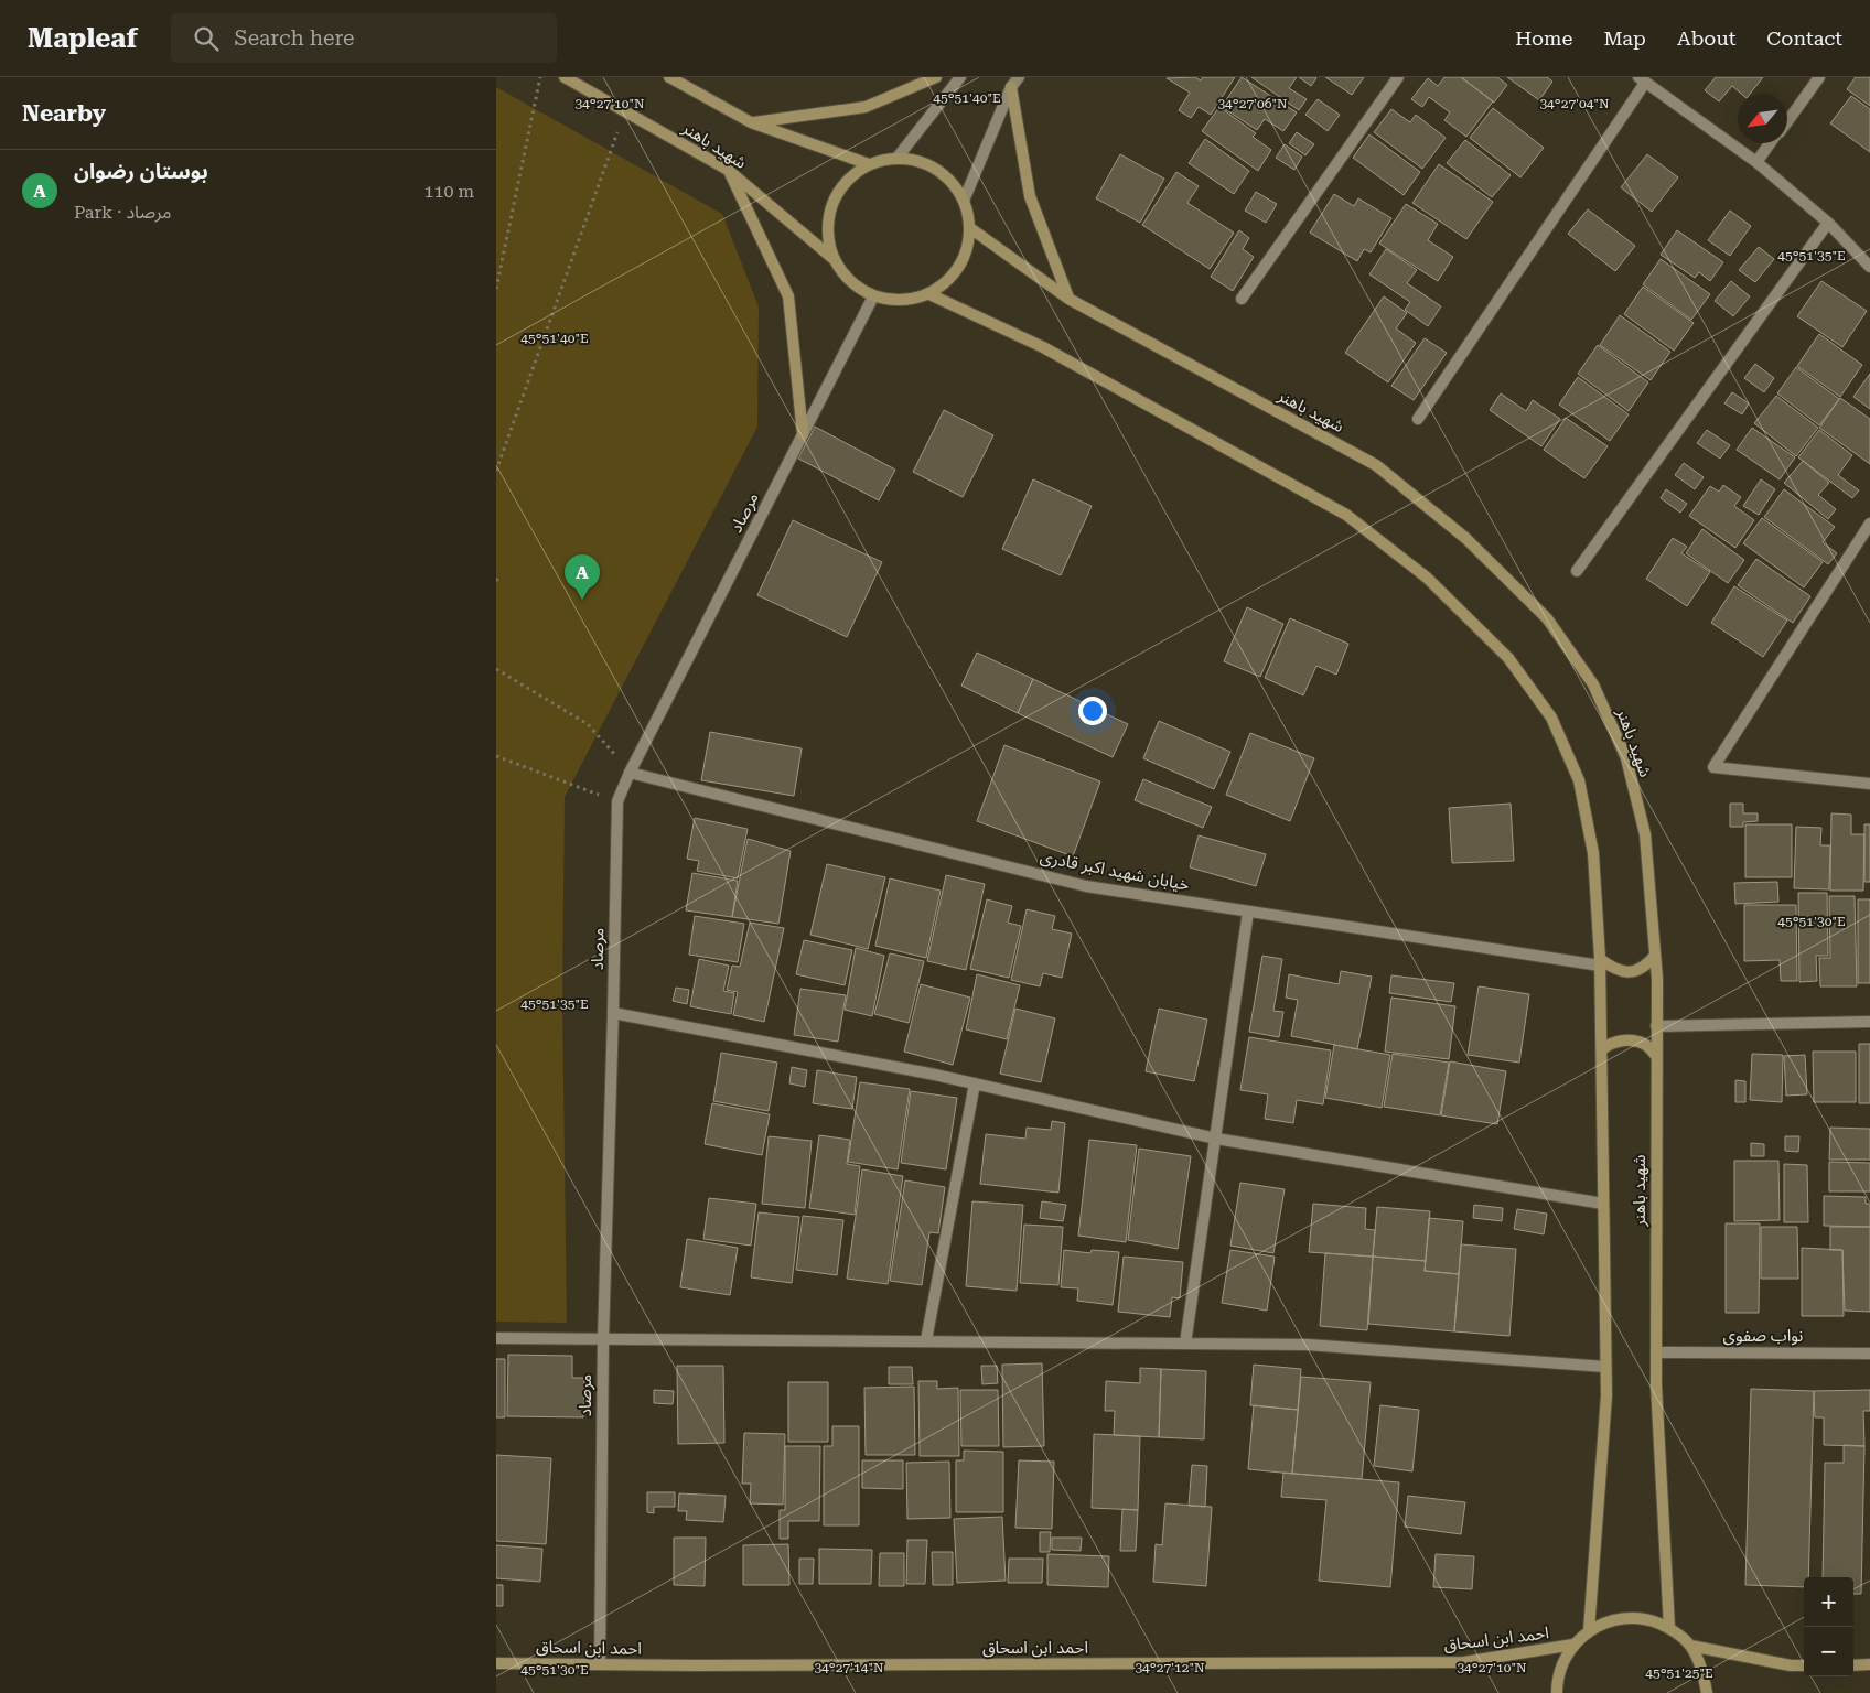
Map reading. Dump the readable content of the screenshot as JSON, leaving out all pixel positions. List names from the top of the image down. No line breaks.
{"streets":{"main road":["شهید باهنر","احمد ابن اسحاق"],"street":["مرصاد","خیابان شهید اکبر قادری","نواب صفوی"]},"crossings":[["شهید باهنر","مرصاد"],["شهید باهنر","نواب صفوی"],["مرصاد","خیابان شهید اکبر قادری"],["مرصاد","احمد ابن اسحاق"]],"north":"bottom left","page":{"header":"Mapleaf","search":"Search here","nav":["Home","Map","About","Contact"],"heading":"Nearby","list":[{"mark":"A","name":"بوستان رضوان","note":"Park · مرصاد","value":"110 m"}],"pins":"A","map_buttons":["+","−"]},"coordinates":["45°51'40\"E","34°27'10\"N","34°27'06\"N","34°27'04\"N","45°51'35\"E","45°51'30\"E","34°27'14\"N","34°27'12\"N","45°51'25\"E"]}
